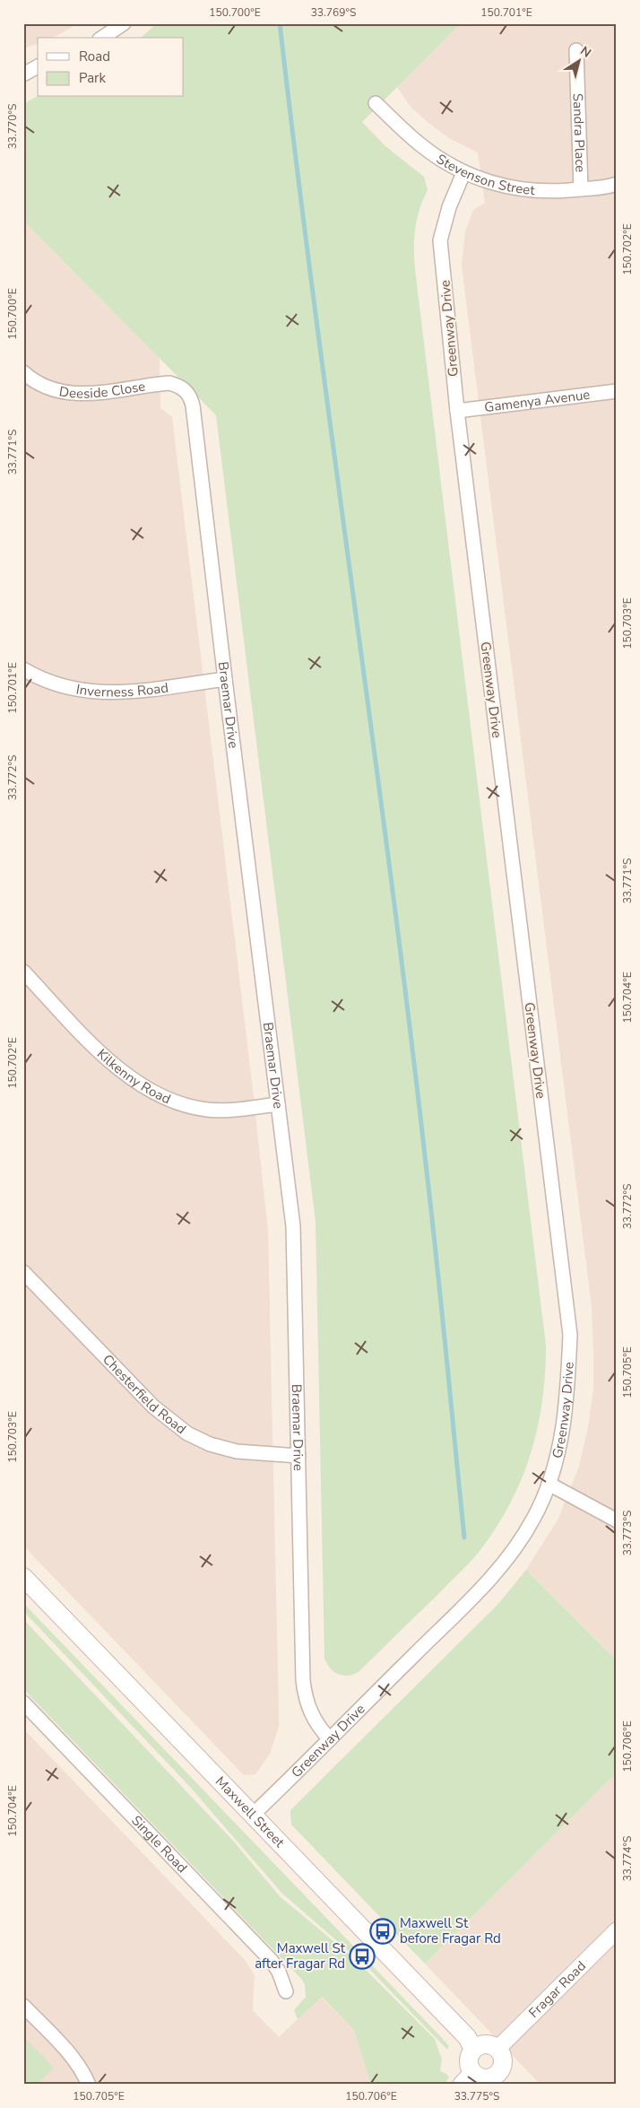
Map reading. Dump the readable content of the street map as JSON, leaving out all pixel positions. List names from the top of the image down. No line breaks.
{"streets":{"main road":["Maxwell Street"],"street":["Sandra Place","Stevenson Street","Greenway Drive","Deeside Close","Gamenya Avenue","Inverness Road","Braemar Drive","Kilkenny Road","Chesterfield Road","Single Road","Fragar Road"]},"crossings":[["Sandra Place","Stevenson Street"],["Stevenson Street","Greenway Drive"],["Greenway Drive","Gamenya Avenue"],["Greenway Drive","Braemar Drive"],["Greenway Drive","Maxwell Street"],["Deeside Close","Braemar Drive"],["Inverness Road","Braemar Drive"],["Braemar Drive","Kilkenny Road"],["Braemar Drive","Chesterfield Road"]],"places":{"bus stop":["Maxwell St before Fragar Rd","Maxwell St after Fragar Rd"]},"legend":["Road","Park"],"north":"top right","coordinates":["150.700°E","33.769°S","150.701°E","33.770°S","150.702°E","33.771°S","150.703°E","33.772°S","150.704°E","150.705°E","33.773°S","150.706°E","33.774°S","33.775°S"]}
